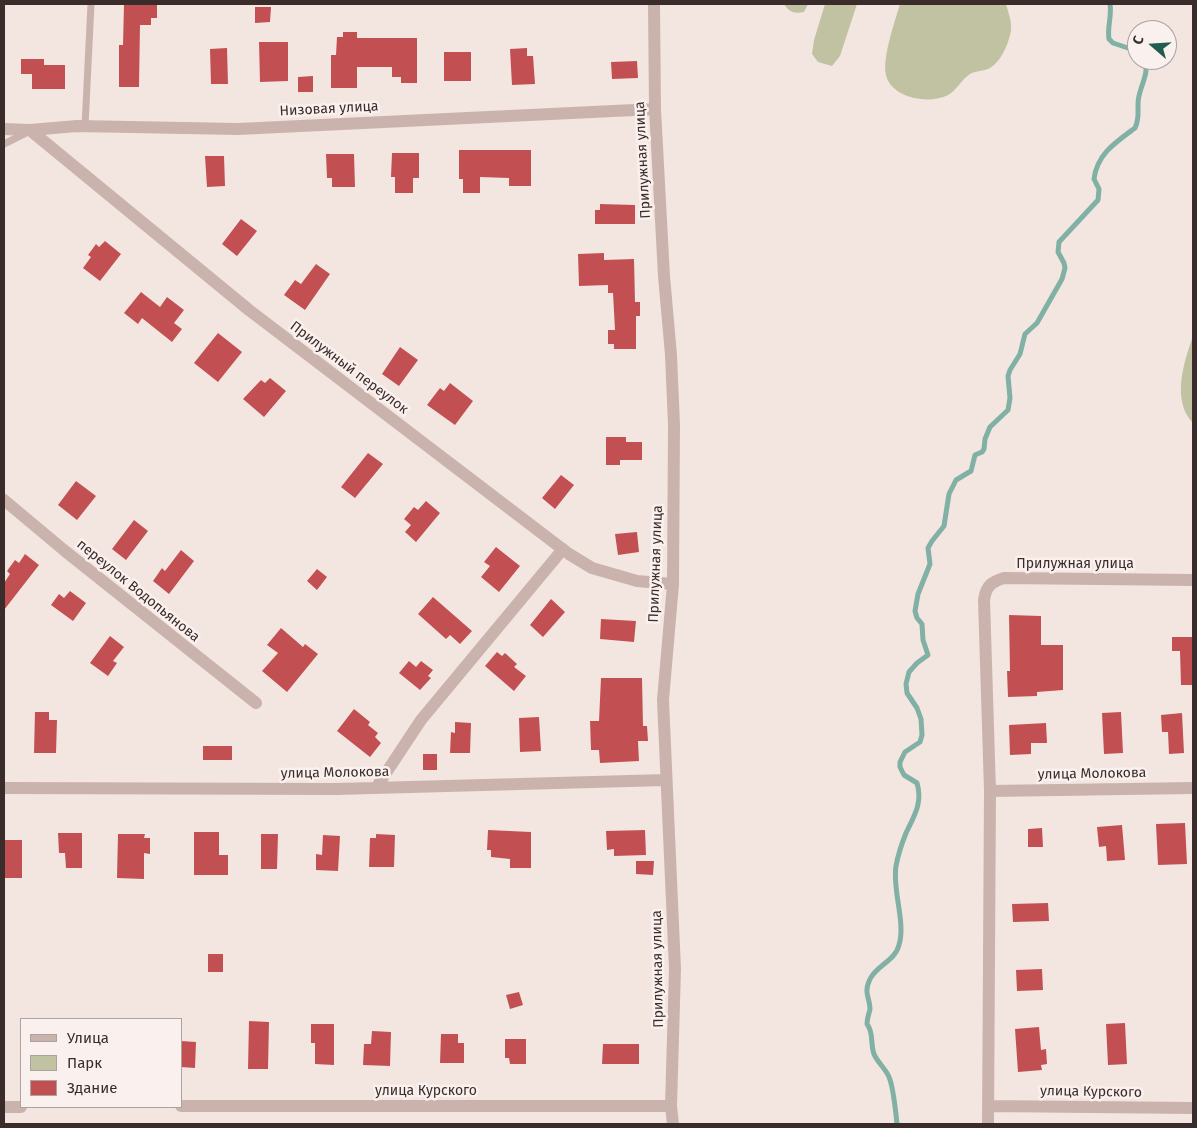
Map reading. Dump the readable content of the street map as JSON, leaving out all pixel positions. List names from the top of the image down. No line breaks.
{"streets":{"street":["Низовая улица","Прилужная улица","Прилужный переулок","переулок Водопьянова","улица Молокова","улица Курского"]},"crossings":[["Низовая улица","Прилужная улица"],["Низовая улица","Прилужный переулок"],["Прилужная улица","Прилужный переулок"],["Прилужная улица","улица Молокова"],["Прилужная улица","улица Курского"]],"legend":["Улица","Парк","Здание"],"north":"left"}
